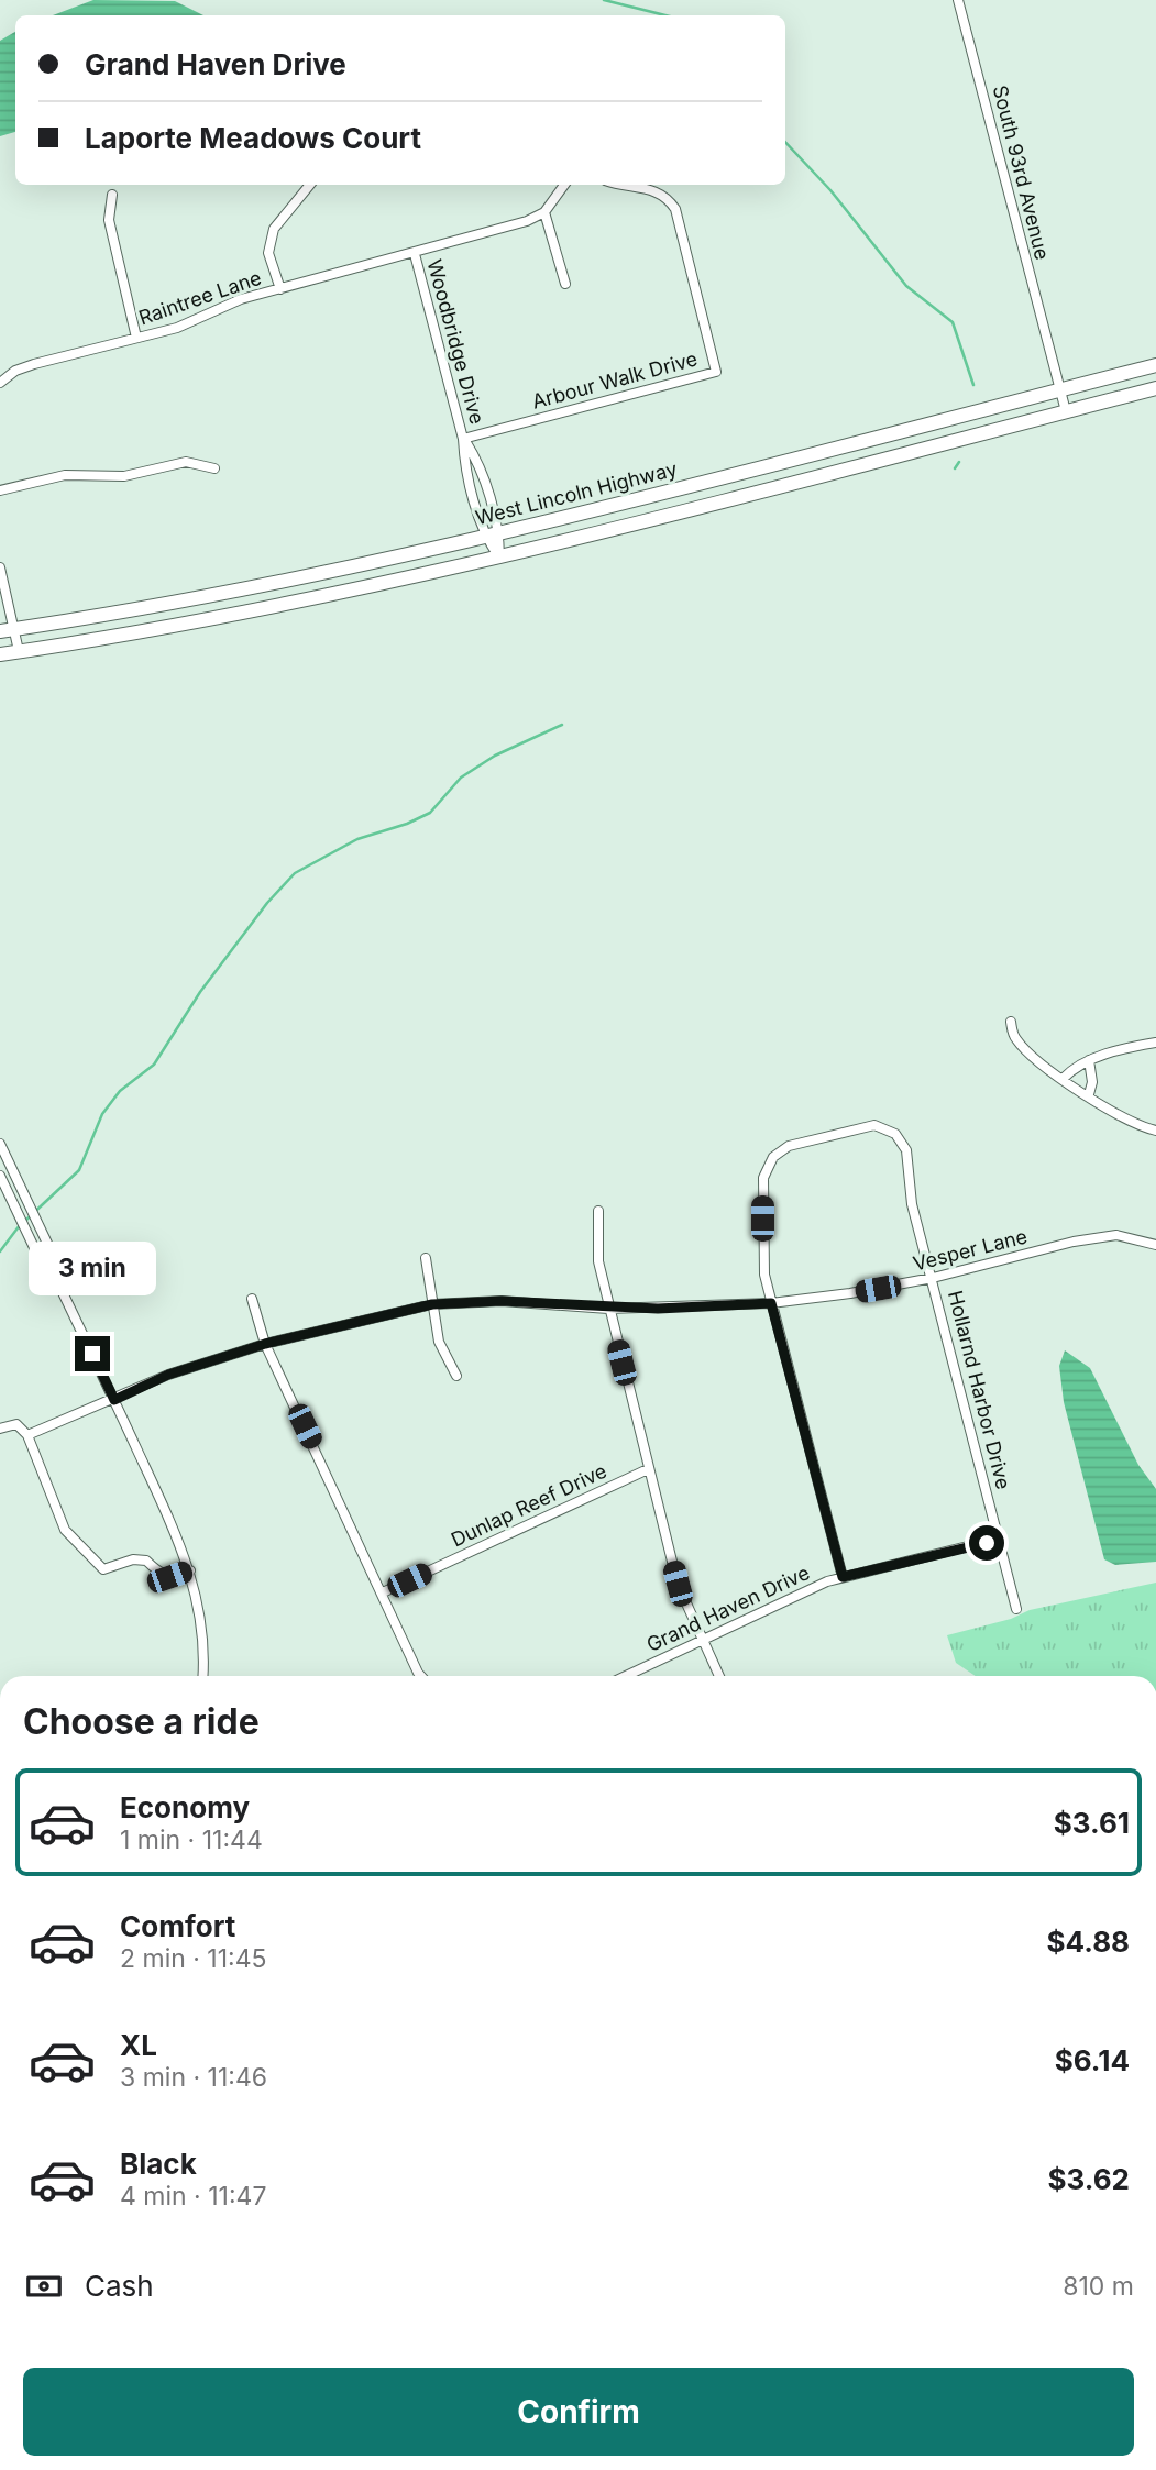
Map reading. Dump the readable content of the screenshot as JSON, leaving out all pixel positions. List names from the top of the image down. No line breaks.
{"streets":{"main road":["West Lincoln Highway"],"street":["South 93rd Avenue","Raintree Lane","Woodbridge Drive","Arbour Walk Drive","Vesper Lane","Hollarnd Harbor Drive","Dunlap Reef Drive","Grand Haven Drive"]},"crossings":[["South 93rd Avenue","West Lincoln Highway"],["Raintree Lane","Woodbridge Drive"],["Woodbridge Drive","Arbour Walk Drive"],["Woodbridge Drive","West Lincoln Highway"],["Vesper Lane","Hollarnd Harbor Drive"],["Hollarnd Harbor Drive","Grand Haven Drive"]],"page":{"banner":["Grand Haven Drive","Laporte Meadows Court"],"bubble":"3 min","heading":"Choose a ride","list":[{"name":"Economy","note":"1 min · 11:44","value":"$3.61"},{"name":"Comfort","note":"2 min · 11:45","value":"$4.88"},{"name":"XL","note":"3 min · 11:46","value":"$6.14"},{"name":"Black","note":"4 min · 11:47","value":"$3.62"}],"pay":["Cash","810 m"],"buttons":"Confirm"}}
